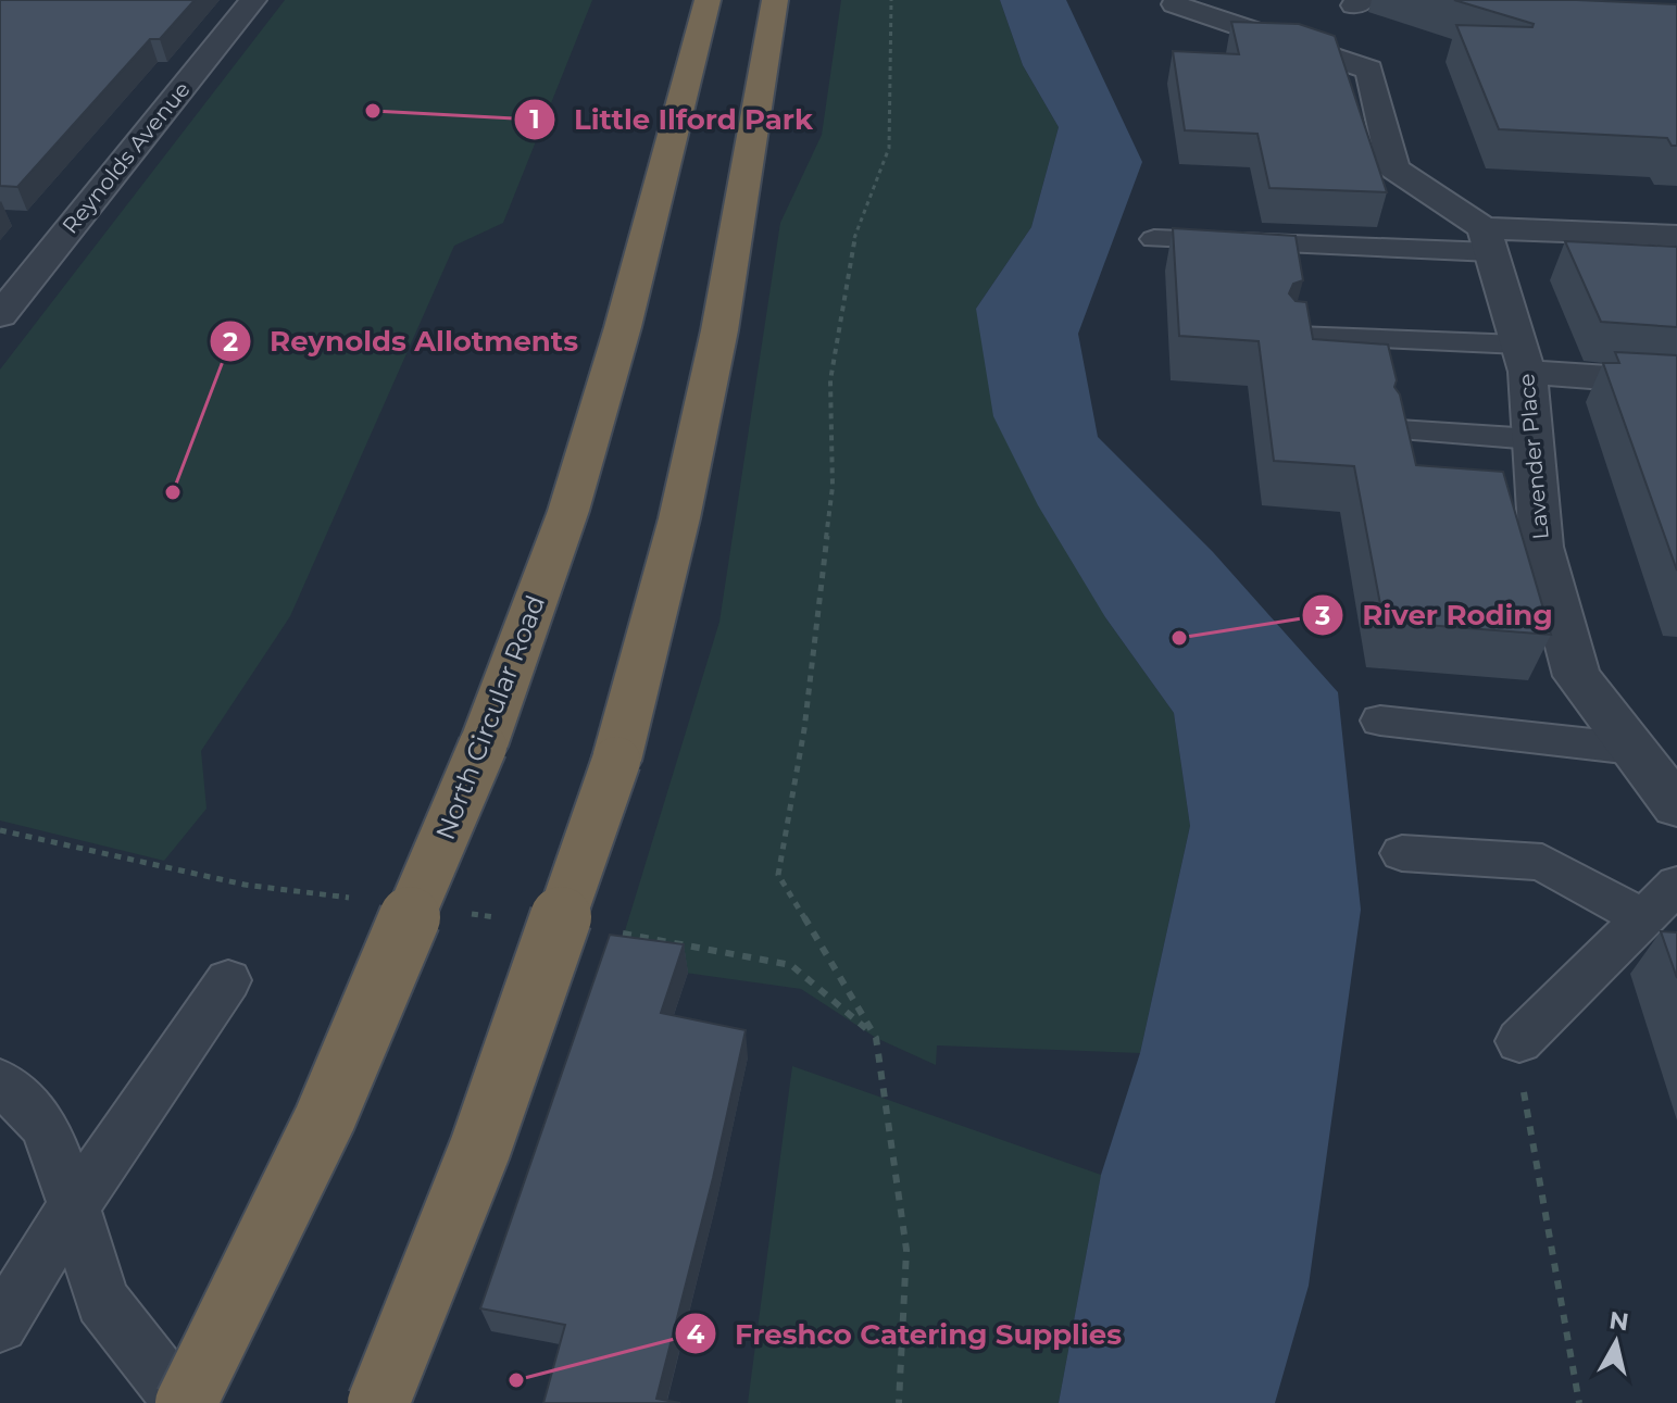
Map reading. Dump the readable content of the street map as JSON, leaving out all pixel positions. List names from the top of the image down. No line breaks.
{"streets":{"highway":["North Circular Road"],"street":["Reynolds Avenue","Lavender Place"]},"places":["Little Ilford Park","Reynolds Allotments","River Roding","Freshco Catering Supplies"],"north":"top"}
